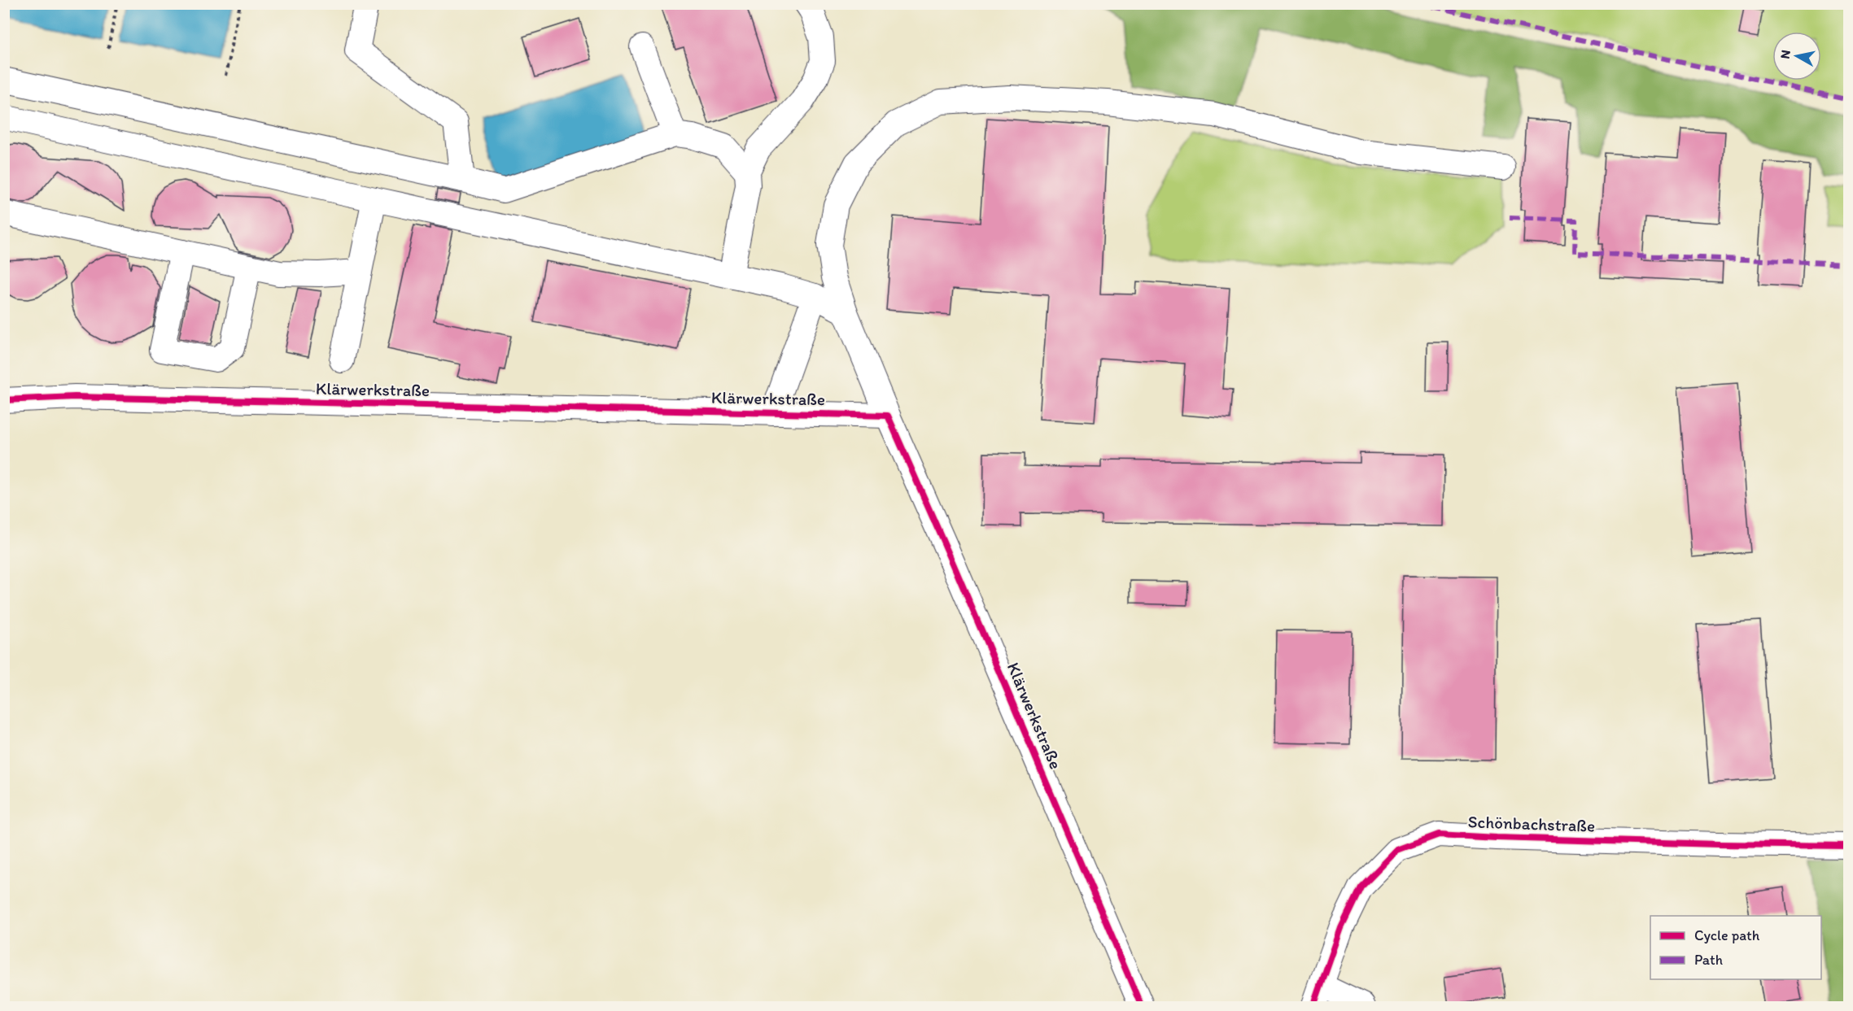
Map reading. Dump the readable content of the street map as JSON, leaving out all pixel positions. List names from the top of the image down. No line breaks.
{"streets":{"street":["Klärwerkstraße","Schönbachstraße"]},"legend":["Cycle path","Path"],"north":"left"}
